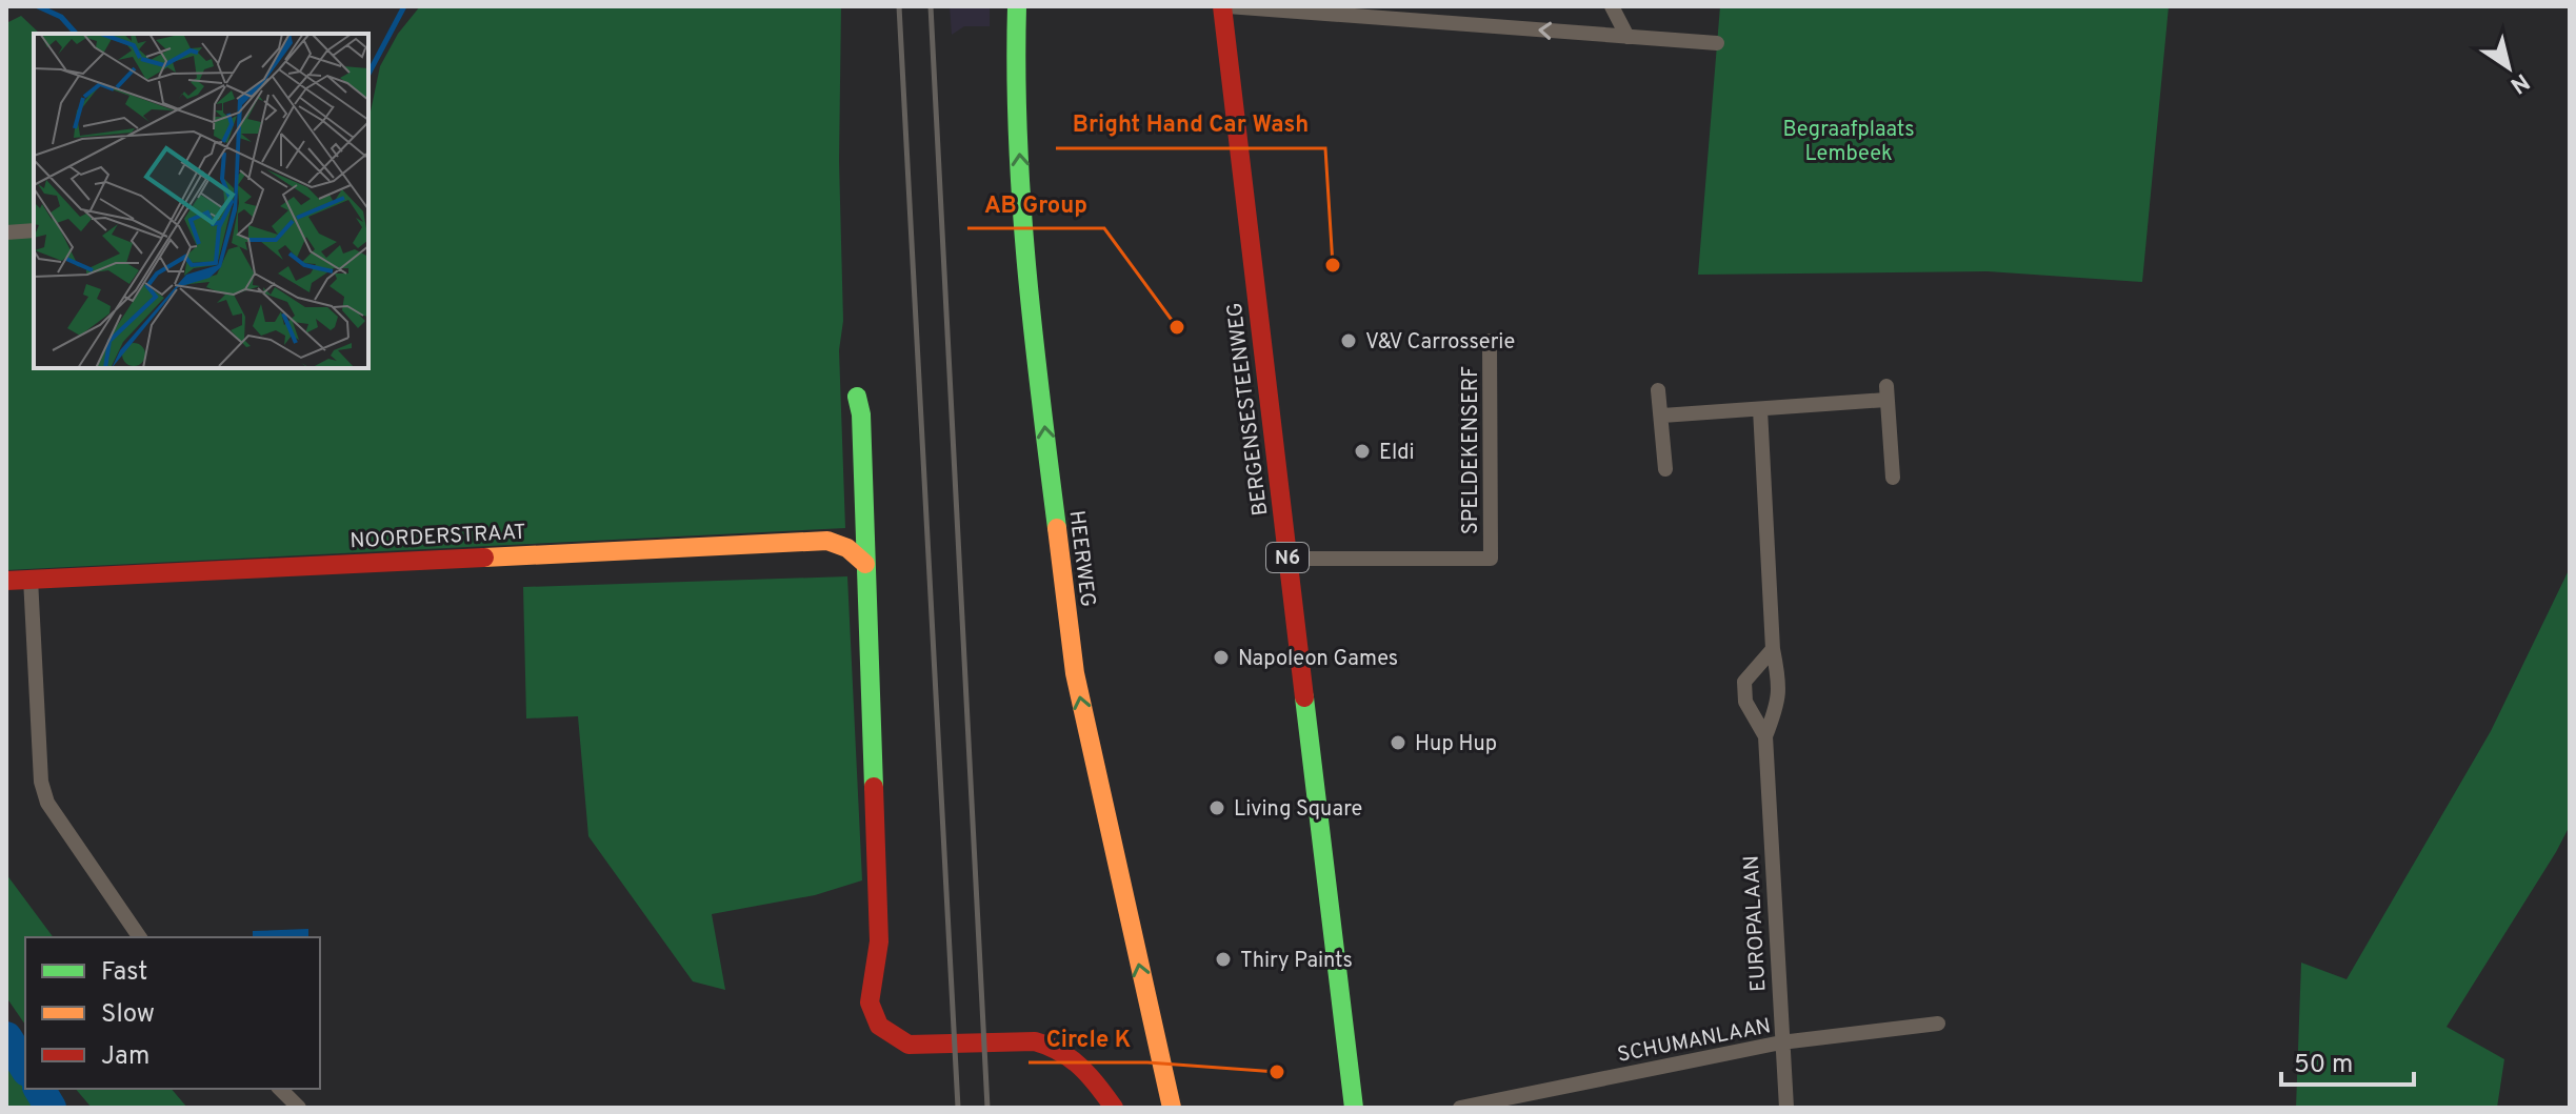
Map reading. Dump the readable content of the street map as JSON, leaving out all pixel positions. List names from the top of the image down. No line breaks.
{"streets":{"street":["BERGENSESTEENWEG","SPELDEKENSERF","NOORDERSTRAAT","N6","HEERWEG","EUROPALAAN","SCHUMANLAAN"]},"crossings":[["BERGENSESTEENWEG","SPELDEKENSERF"],["EUROPALAAN","SCHUMANLAAN"]],"one_way":["HEERWEG"],"parks":["Begraafplaats Lembeek"],"places":["Bright Hand Car Wash","AB Group","V&V Carrosserie","Eldi","Napoleon Games","Hup Hup","Living Square","Thiry Paints","Circle K"],"legend":["Fast","Slow","Jam"],"scale_bar":"50 m","north":"bottom right"}
